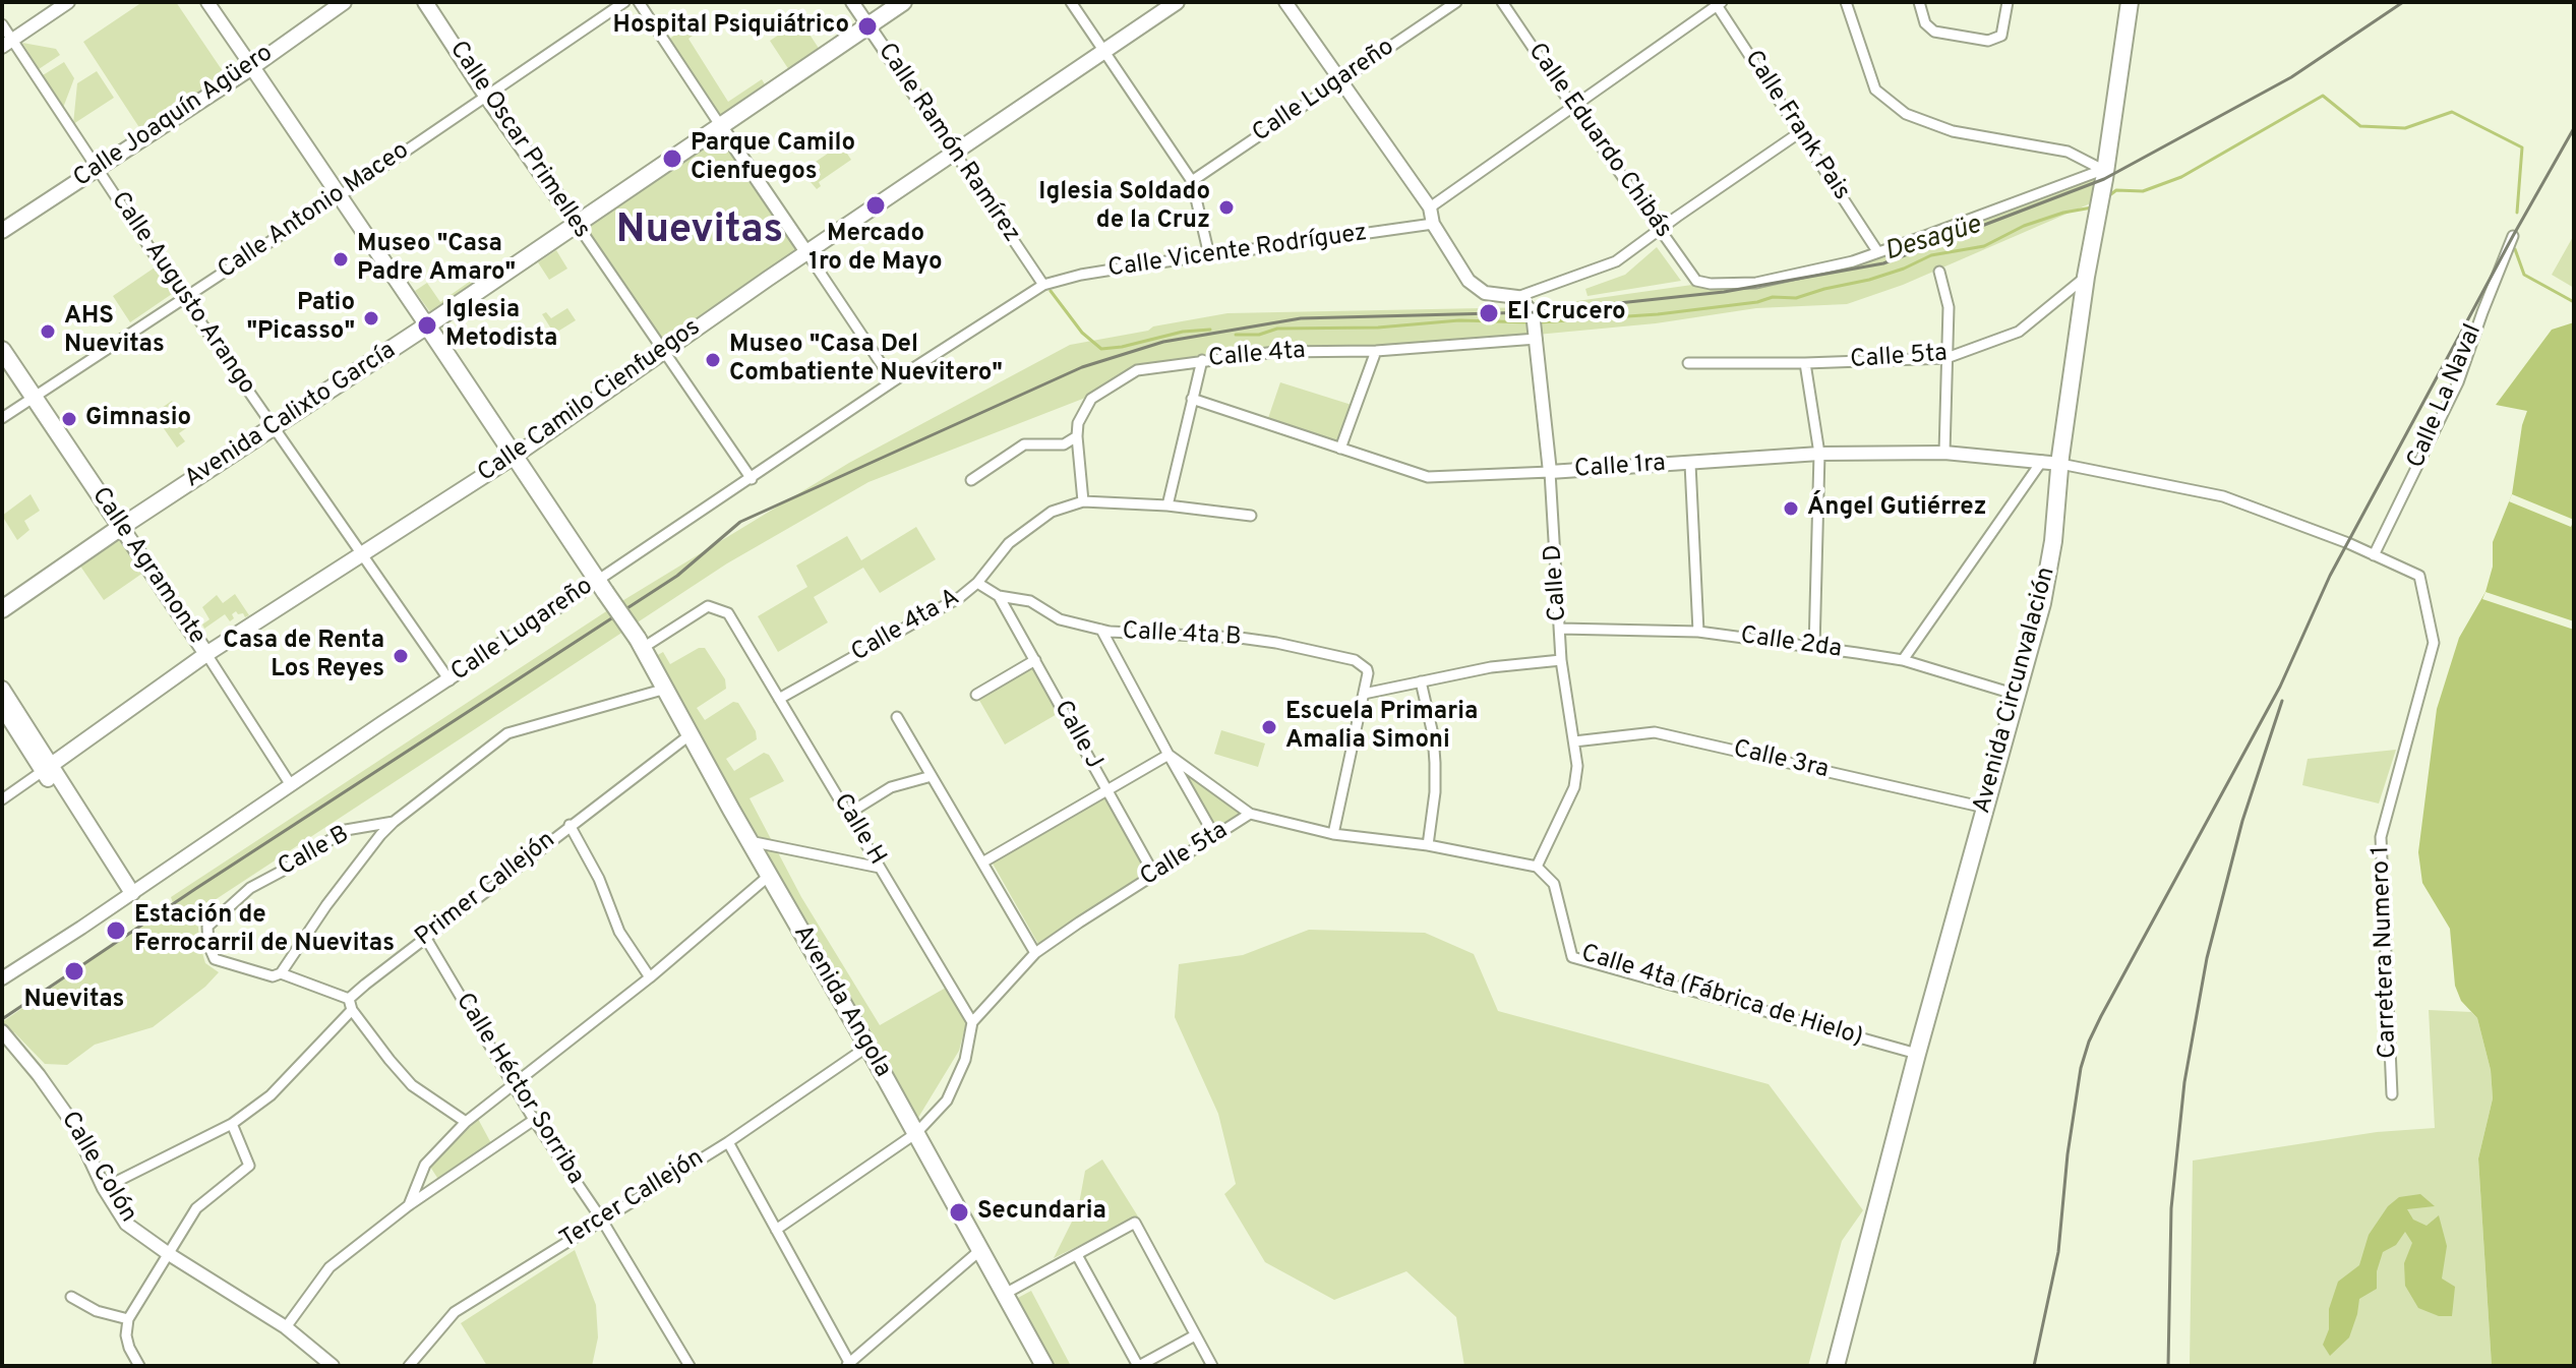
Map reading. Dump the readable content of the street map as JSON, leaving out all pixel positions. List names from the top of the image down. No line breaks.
{"streets":{"main road":["Calle Joaquín Agüero","Calle Oscar Primelles","Calle Camilo Cienfuegos","Avenida Calixto García","Calle Agramonte","Avenida Circunvalación","Avenida Angola"],"street":["Calle Lugareño","Calle Frank Pais","Calle Eduardo Chibás","Calle Ramón Ramírez","Calle Antonio Maceo","Calle Vicente Rodríguez","Calle Augusto Arango","Calle 4ta","Calle 5ta","Calle La Naval","Calle 1ra","Calle D","Calle 4ta A","Calle 4ta B","Calle 2da","Calle J","Calle 3ra","Calle H","Calle B","Primer Callejón","Carretera Numero 1","Calle 4ta (Fábrica de Hielo)","Calle Héctor Sorriba","Calle Colón","Tercer Callejón"]},"crossings":[["Calle Lugareño","Calle Oscar Primelles"],["Calle Lugareño","Calle Ramón Ramírez"],["Calle Lugareño","Calle Vicente Rodríguez"],["Calle Lugareño","Calle Augusto Arango"],["Calle Lugareño","Calle Agramonte"],["Calle Lugareño","Avenida Angola"],["Calle Joaquín Agüero","Calle Augusto Arango"],["Calle Frank Pais","Calle Eduardo Chibás"],["Calle Oscar Primelles","Calle Antonio Maceo"],["Calle Oscar Primelles","Calle Camilo Cienfuegos"],["Calle Oscar Primelles","Avenida Calixto García"],["Calle Ramón Ramírez","Calle Vicente Rodríguez"],["Calle Ramón Ramírez","Calle Camilo Cienfuegos"],["Calle Ramón Ramírez","Avenida Calixto García"],["Calle Antonio Maceo","Calle Augusto Arango"],["Calle Antonio Maceo","Calle Agramonte"],["Calle Augusto Arango","Calle Camilo Cienfuegos"],["Calle Augusto Arango","Avenida Calixto García"],["Calle 4ta","Calle D"],["Calle 4ta","Calle 4ta A"],["Calle 5ta","Calle D"],["Calle 5ta","Avenida Circunvalación"],["Calle 5ta","Calle J"],["Calle 5ta","Calle H"],["Calle 5ta","Calle 4ta (Fábrica de Hielo)"],["Calle La Naval","Carretera Numero 1"],["Calle Camilo Cienfuegos","Calle Agramonte"],["Calle Camilo Cienfuegos","Avenida Angola"],["Avenida Calixto García","Calle Agramonte"],["Avenida Calixto García","Avenida Angola"],["Calle 1ra","Calle D"],["Calle 1ra","Avenida Circunvalación"],["Calle D","Calle 2da"],["Calle D","Calle 3ra"],["Calle D","Calle 4ta (Fábrica de Hielo)"],["Calle 4ta A","Calle 4ta B"],["Calle 4ta A","Calle H"],["Calle 4ta B","Calle J"],["Calle 2da","Avenida Circunvalación"],["Avenida Circunvalación","Calle 3ra"],["Avenida Circunvalación","Calle 4ta (Fábrica de Hielo)"],["Calle H","Avenida Angola"],["Primer Callejón","Avenida Angola"],["Primer Callejón","Calle Héctor Sorriba"],["Primer Callejón","Calle Colón"],["Avenida Angola","Tercer Callejón"],["Calle Héctor Sorriba","Tercer Callejón"]],"districts":["Nuevitas"],"water":["Desagüe"],"places":["Hospital Psiquiátrico","Parque Camilo Cienfuegos","Mercado 1ro de Mayo","Iglesia Soldado de la Cruz","Museo \"Casa Padre Amaro\"","El Crucero","Patio \"Picasso\"","Iglesia Metodista","AHS Nuevitas","Museo \"Casa Del Combatiente Nuevitero\"","Gimnasio","Ángel Gutiérrez","Casa de Renta Los Reyes","Escuela Primaria Amalia Simoni","Estación de Ferrocarril de Nuevitas","Nuevitas","Secundaria"]}
